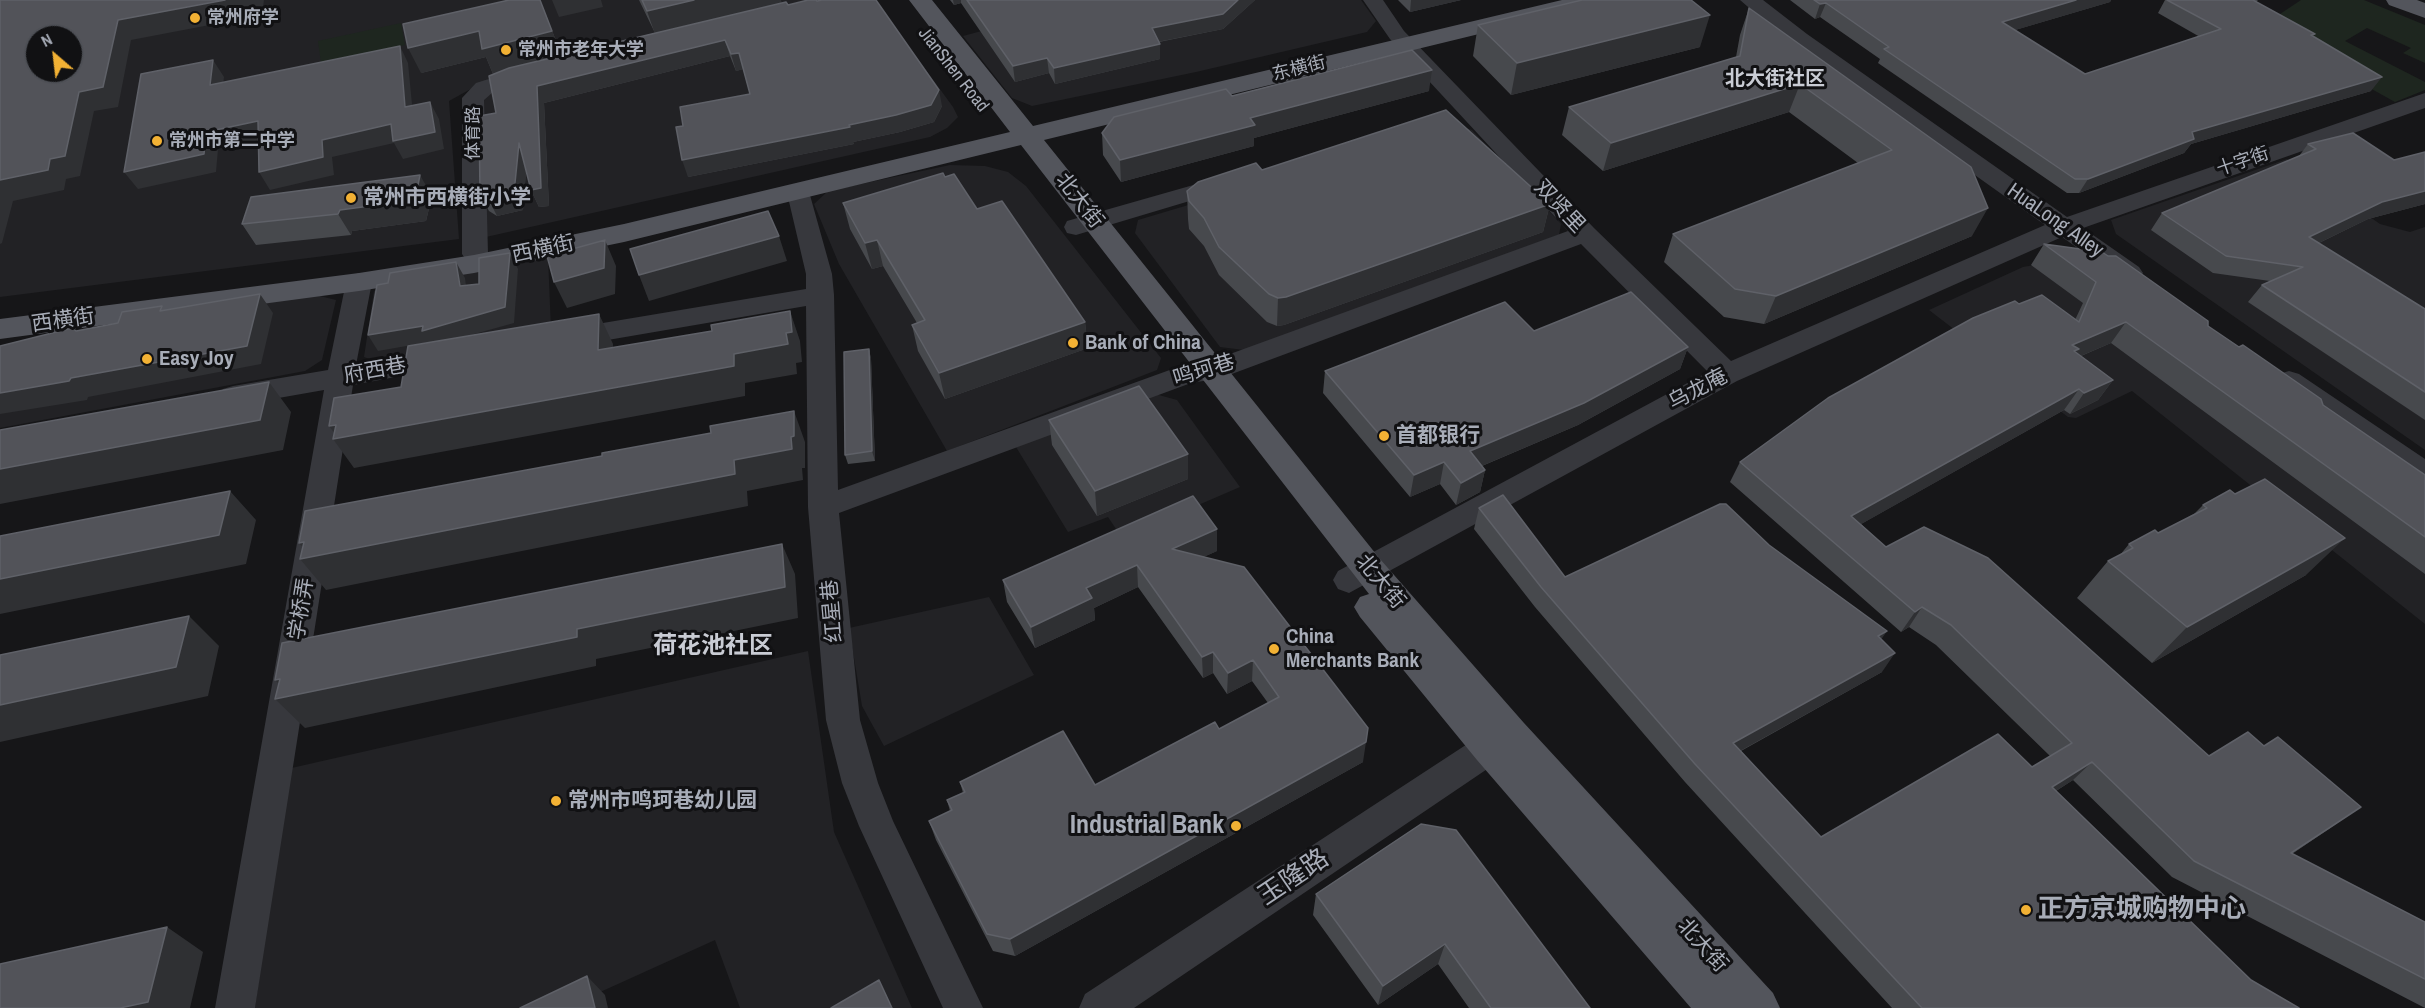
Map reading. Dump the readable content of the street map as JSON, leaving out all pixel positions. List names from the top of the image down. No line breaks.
{"streets":{"main road":["东横街","JianShen Road","北大街","西横街"],"street":["体育路","十字街","双贤里","HuaLong Alley","府西巷","鸣珂巷","乌龙庵","学桥弄","红星巷","玉隆路"]},"crossings":[["东横街","JianShen Road"],["东横街","北大街"],["东横街","双贤里"],["东横街","西横街"],["JianShen Road","北大街"],["JianShen Road","西横街"],["体育路","西横街"],["十字街","HuaLong Alley"],["十字街","乌龙庵"],["北大街","西横街"],["北大街","鸣珂巷"],["北大街","乌龙庵"],["北大街","玉隆路"],["双贤里","鸣珂巷"],["双贤里","乌龙庵"],["HuaLong Alley","乌龙庵"],["西横街","学桥弄"],["西横街","红星巷"],["府西巷","学桥弄"],["鸣珂巷","红星巷"]],"districts":["北大街社区","荷花池社区"],"places":["常州府学","常州市老年大学","常州市第二中学","常州市西横街小学","Bank of China","Easy Joy","首都银行","China Merchants Bank","常州市鸣珂巷幼儿园","Industrial Bank","正方京城购物中心"],"north":"top left"}
